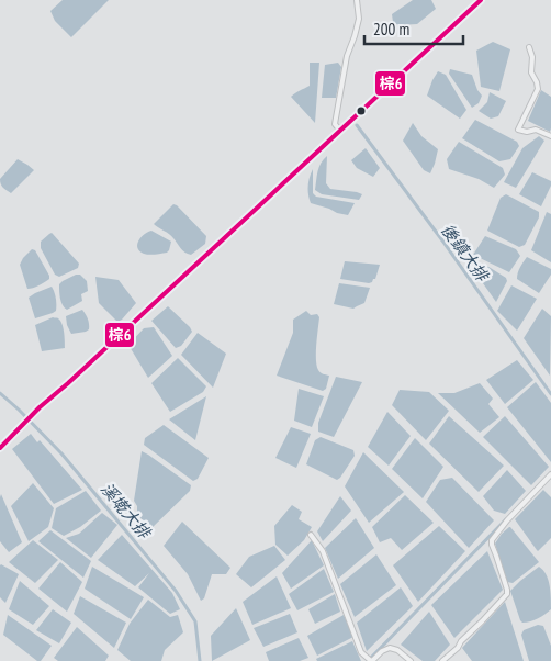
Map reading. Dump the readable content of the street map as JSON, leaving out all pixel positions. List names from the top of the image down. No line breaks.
{"water":["後鎮大排","溪墘大排"],"lines":["transit line 棕6"],"scale_bar":"200 m"}
